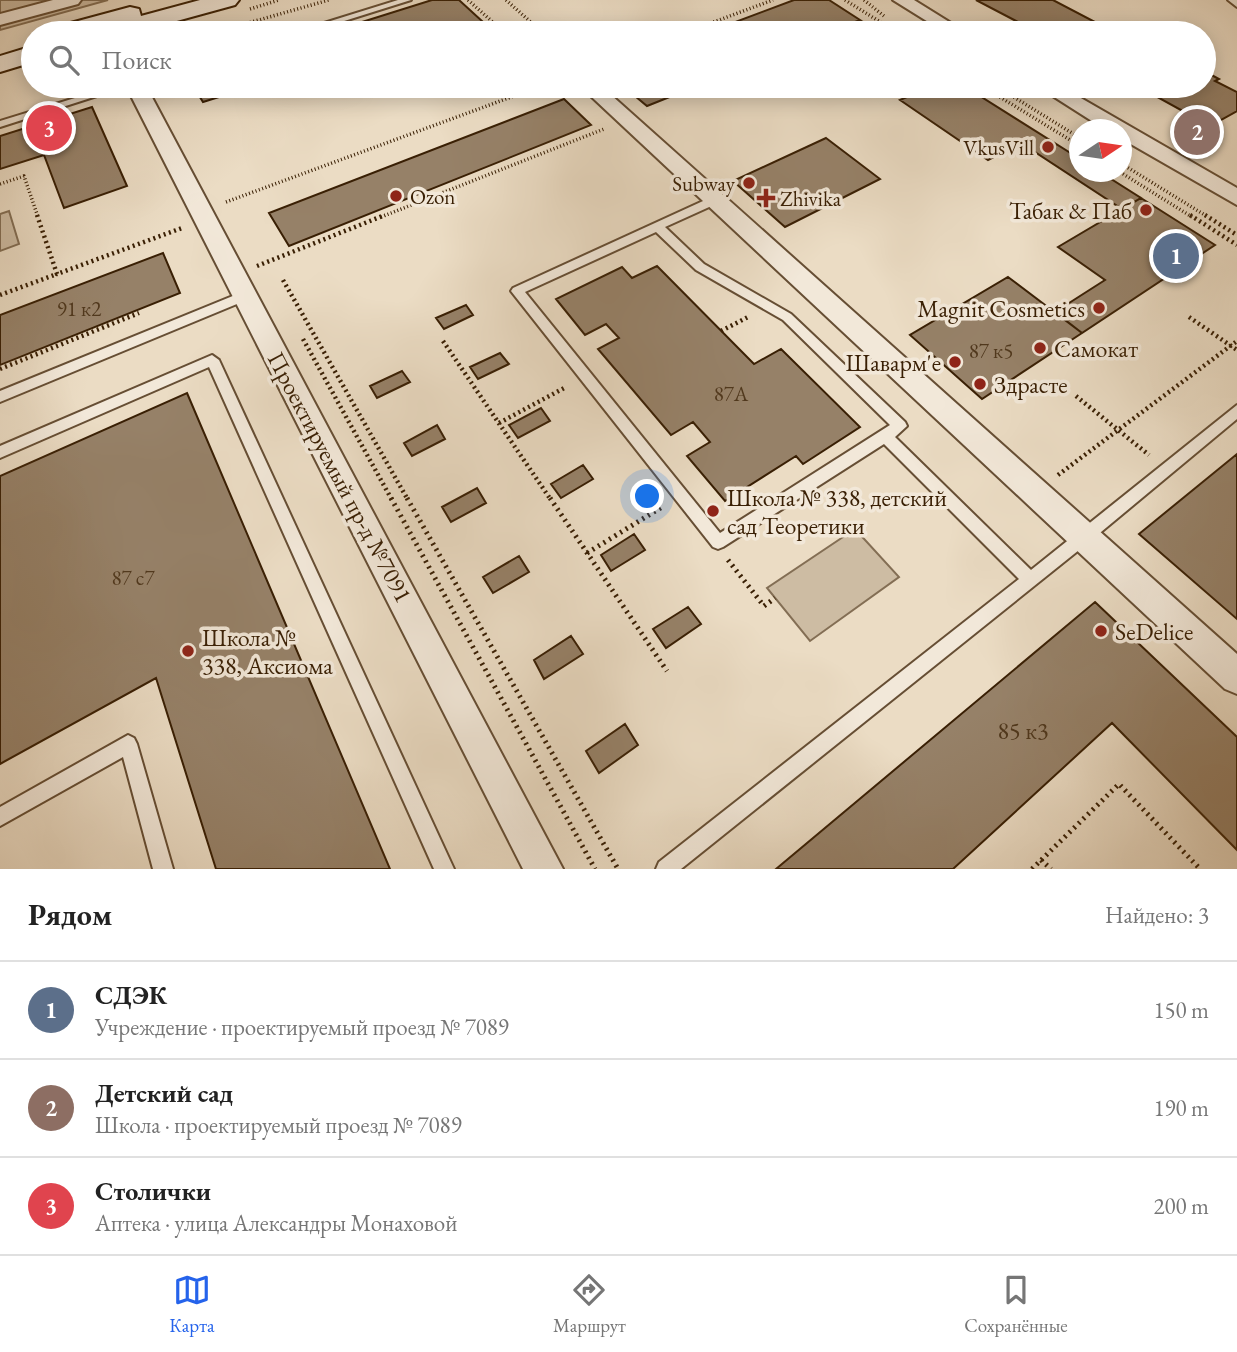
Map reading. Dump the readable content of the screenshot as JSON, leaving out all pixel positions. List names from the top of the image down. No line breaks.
{"streets":{"street":["Проектируемый пр-д №7091"]},"places":{"other":["VkusVill","Subway","Ozon","Табак & Паб","Magnit Cosmetics","Самокат","Шаварм'е","Здрасте","Школа № 338, детский сад Теоретики","SeDelice","Школа № 338, Аксиома"],"health":["Zhivika"]},"house_numbers":["91 к2","87 к5","87А","87 с7","85 к3"],"north":"right","page":{"search":"Поиск","pins":["3","2","1"],"heading":["Рядом","Найдено: 3"],"list":[{"mark":"1","name":"СДЭК","note":"Учреждение · проектируемый проезд № 7089","value":"150 m"},{"mark":"2","name":"Детский сад","note":"Школа · проектируемый проезд № 7089","value":"190 m"},{"mark":"3","name":"Столички","note":"Аптека · улица Александры Монаховой","value":"200 m"}],"nav":["Карта","Маршрут","Сохранённые"]}}
